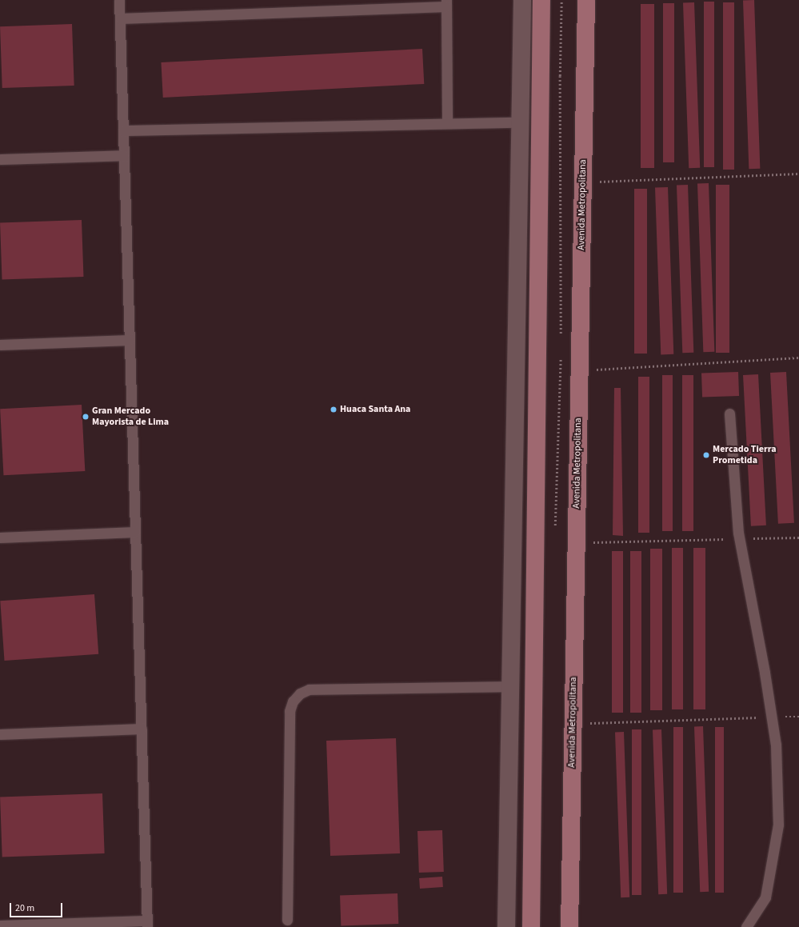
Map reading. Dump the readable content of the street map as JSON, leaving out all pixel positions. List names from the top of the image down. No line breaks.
{"streets":{"main road":["Avenida Metropolitana"]},"places":["Huaca Santa Ana","Gran Mercado Mayorista de Lima","Mercado Tierra Prometida"],"scale_bar":"20 m"}
